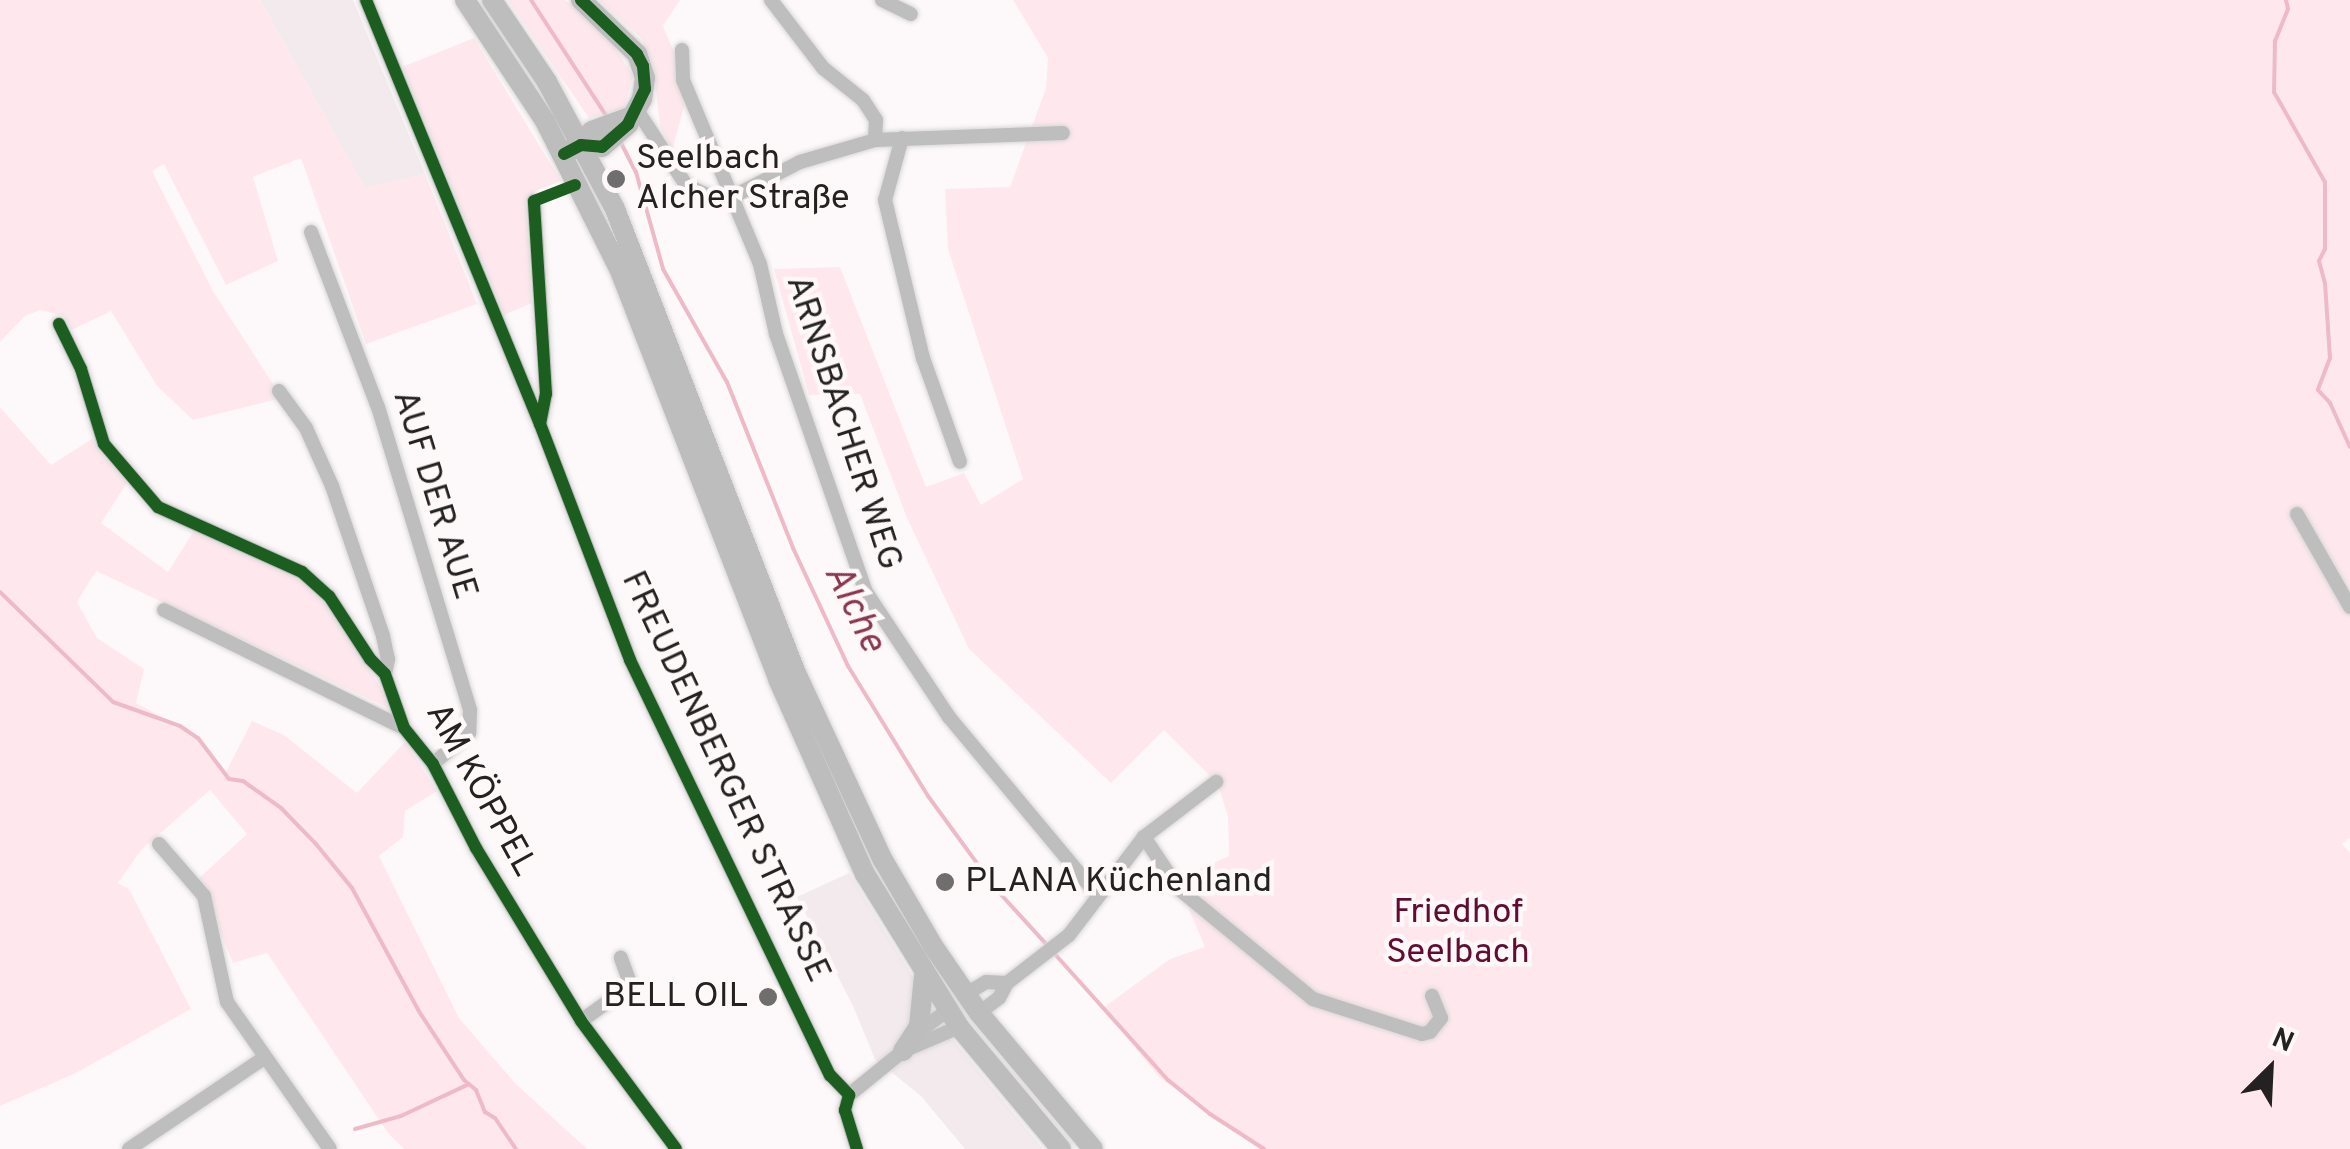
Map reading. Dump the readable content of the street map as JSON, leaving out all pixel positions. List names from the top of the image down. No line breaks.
{"streets":{"street":["ARNSBACHER WEG","AUF DER AUE","FREUDENBERGER STRASSE","AM KÖPPEL"]},"crossings":[["AUF DER AUE","AM KÖPPEL"]],"water":["Alche"],"parks":["Friedhof Seelbach"],"places":["Seelbach Alcher Straße","PLANA Küchenland","BELL OIL"],"north":"top right"}
